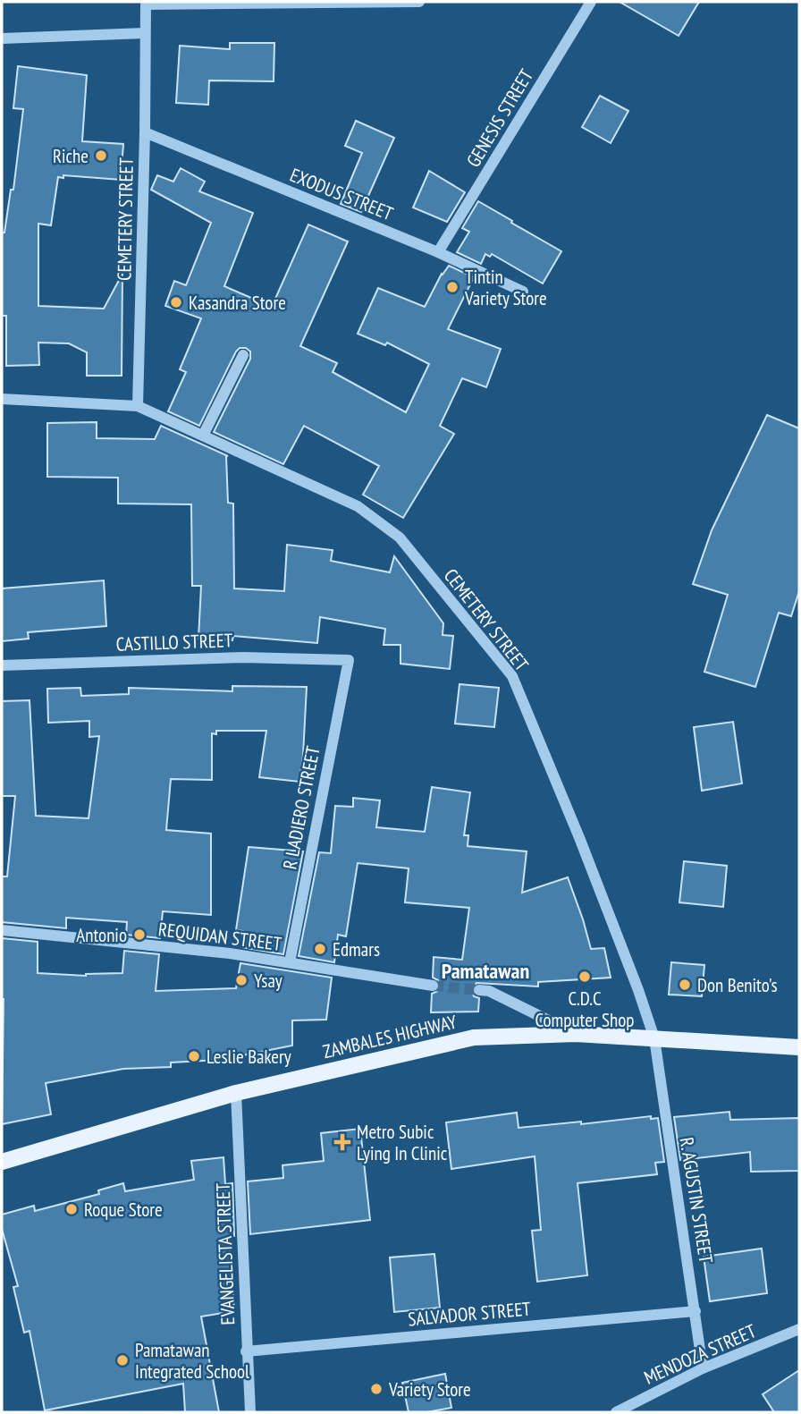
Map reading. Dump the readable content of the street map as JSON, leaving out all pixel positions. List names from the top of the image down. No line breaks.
{"streets":{"main road":["ZAMBALES HIGHWAY"],"street":["GENESIS STREET","EXODUS STREET","CEMETERY STREET","CASTILLO STREET","R LADIERO STREET","REQUIDAN STREET","R. AGUSTIN STREET","EVANGELISTA STREET","SALVADOR STREET","MENDOZA STREET"]},"crossings":[["GENESIS STREET","EXODUS STREET"],["EXODUS STREET","CEMETERY STREET"],["CEMETERY STREET","ZAMBALES HIGHWAY"],["CEMETERY STREET","R. AGUSTIN STREET"],["CASTILLO STREET","R LADIERO STREET"],["R LADIERO STREET","REQUIDAN STREET"],["ZAMBALES HIGHWAY","R. AGUSTIN STREET"],["ZAMBALES HIGHWAY","EVANGELISTA STREET"],["R. AGUSTIN STREET","SALVADOR STREET"],["R. AGUSTIN STREET","MENDOZA STREET"],["EVANGELISTA STREET","SALVADOR STREET"]],"districts":["Pamatawan"],"places":{"other":["Riche","Tintin Variety Store","Kasandra Store","Antonio","Edmars","C.D.C Computer Shop","Ysay","Don Benito's","Leslie Bakery","Roque Store","Pamatawan Integrated School","Variety Store"],"health":["Metro Subic Lying In Clinic"]}}
